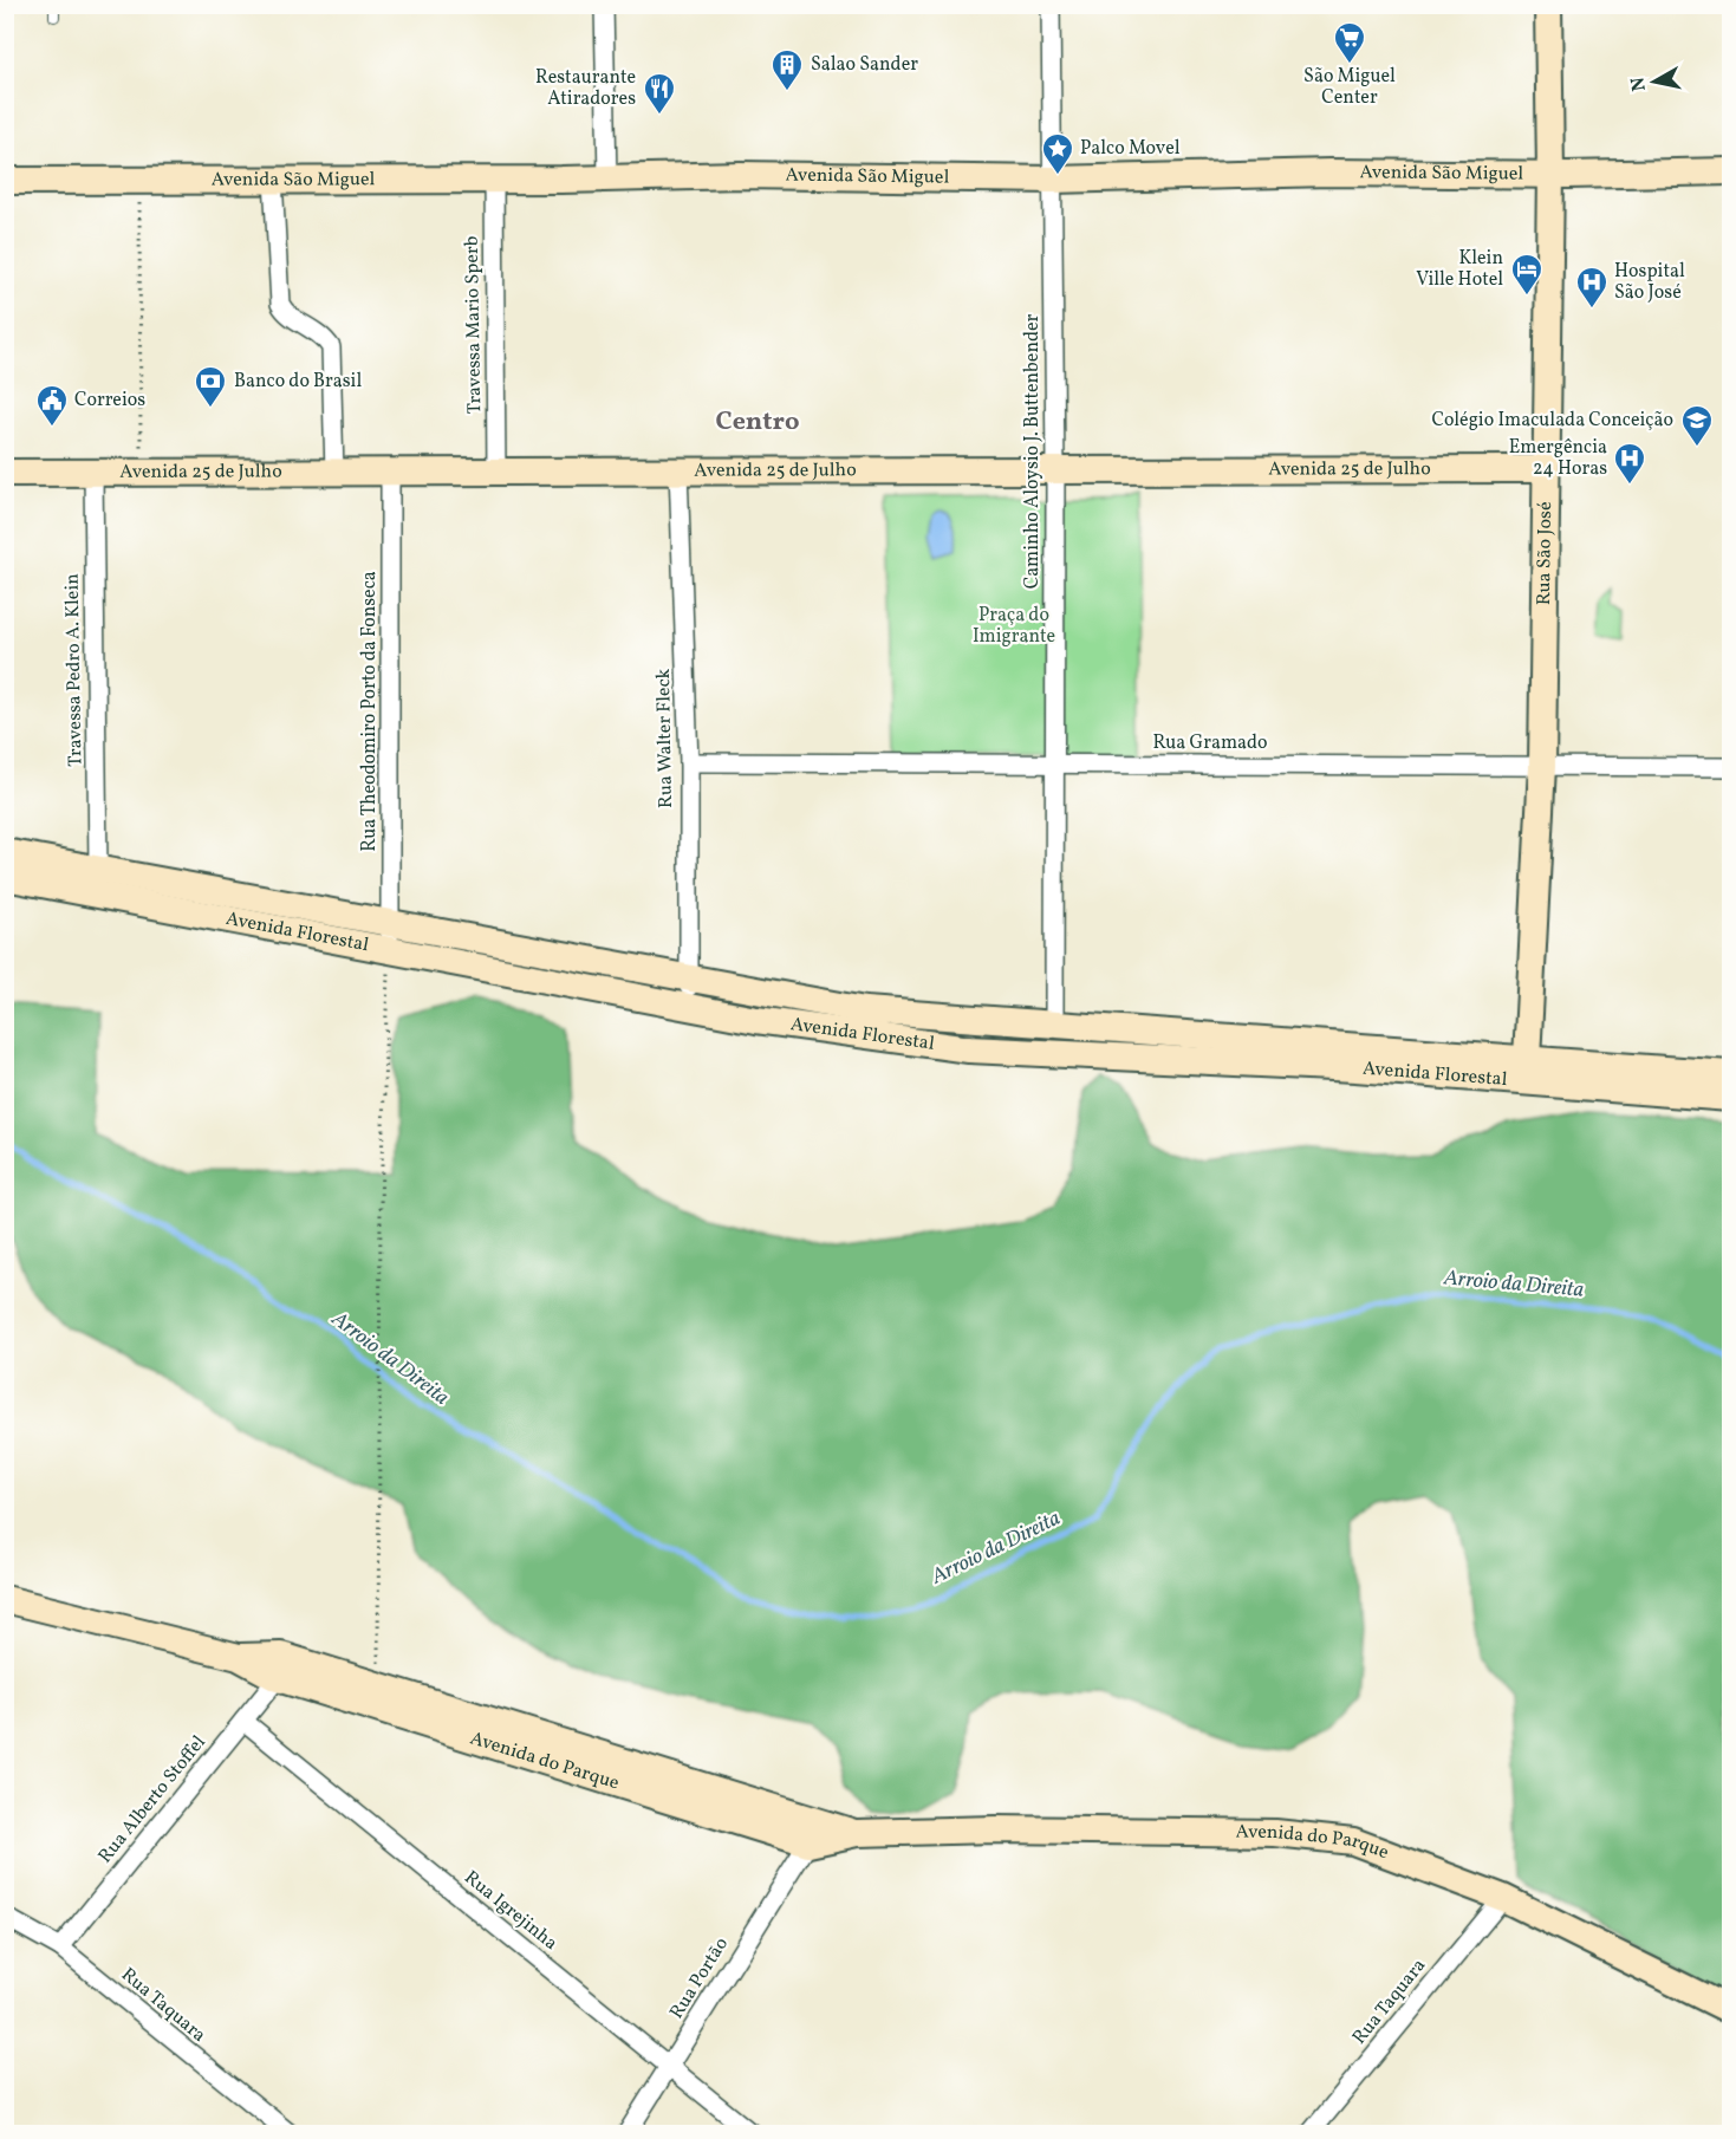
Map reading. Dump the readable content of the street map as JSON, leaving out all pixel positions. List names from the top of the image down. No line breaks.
{"streets":{"main road":["Avenida São Miguel","Avenida 25 de Julho","Rua São José","Avenida Florestal","Avenida do Parque"],"street":["Travessa Mario Sperb","Caminho Aloysio J. Buttenbender","Travessa Pedro A. Klein","Rua Theodomiro Porto da Fonseca","Rua Walter Fleck","Rua Gramado","Rua Alberto Stoffel","Rua Igrejinha","Rua Portão","Rua Taquara"]},"crossings":[["Avenida São Miguel","Travessa Mario Sperb"],["Avenida São Miguel","Caminho Aloysio J. Buttenbender"],["Avenida São Miguel","Rua São José"],["Travessa Mario Sperb","Avenida 25 de Julho"],["Caminho Aloysio J. Buttenbender","Avenida 25 de Julho"],["Caminho Aloysio J. Buttenbender","Rua Gramado"],["Caminho Aloysio J. Buttenbender","Avenida Florestal"],["Avenida 25 de Julho","Rua São José"],["Avenida 25 de Julho","Travessa Pedro A. Klein"],["Avenida 25 de Julho","Rua Theodomiro Porto da Fonseca"],["Avenida 25 de Julho","Rua Walter Fleck"],["Rua São José","Rua Gramado"],["Rua São José","Avenida Florestal"],["Travessa Pedro A. Klein","Avenida Florestal"],["Rua Theodomiro Porto da Fonseca","Avenida Florestal"],["Rua Walter Fleck","Rua Gramado"],["Rua Walter Fleck","Avenida Florestal"],["Avenida do Parque","Rua Alberto Stoffel"],["Avenida do Parque","Rua Portão"],["Avenida do Parque","Rua Taquara"],["Rua Alberto Stoffel","Rua Igrejinha"],["Rua Alberto Stoffel","Rua Taquara"],["Rua Igrejinha","Rua Portão"]],"districts":["Centro"],"water":["Arroio da Direita"],"parks":["Praça do Imigrante"],"places":{"supermarket":["São Miguel Center"],"building":["Salao Sander"],"restaurant":["Restaurante Atiradores"],"place":["Palco Movel"],"hotel":["Klein Ville Hotel"],"hospital":["Hospital São José","Emergência 24 Horas"],"bank":["Banco do Brasil"],"public building":["Correios"],"school or university":["Colégio Imaculada Conceição"]},"north":"left"}
